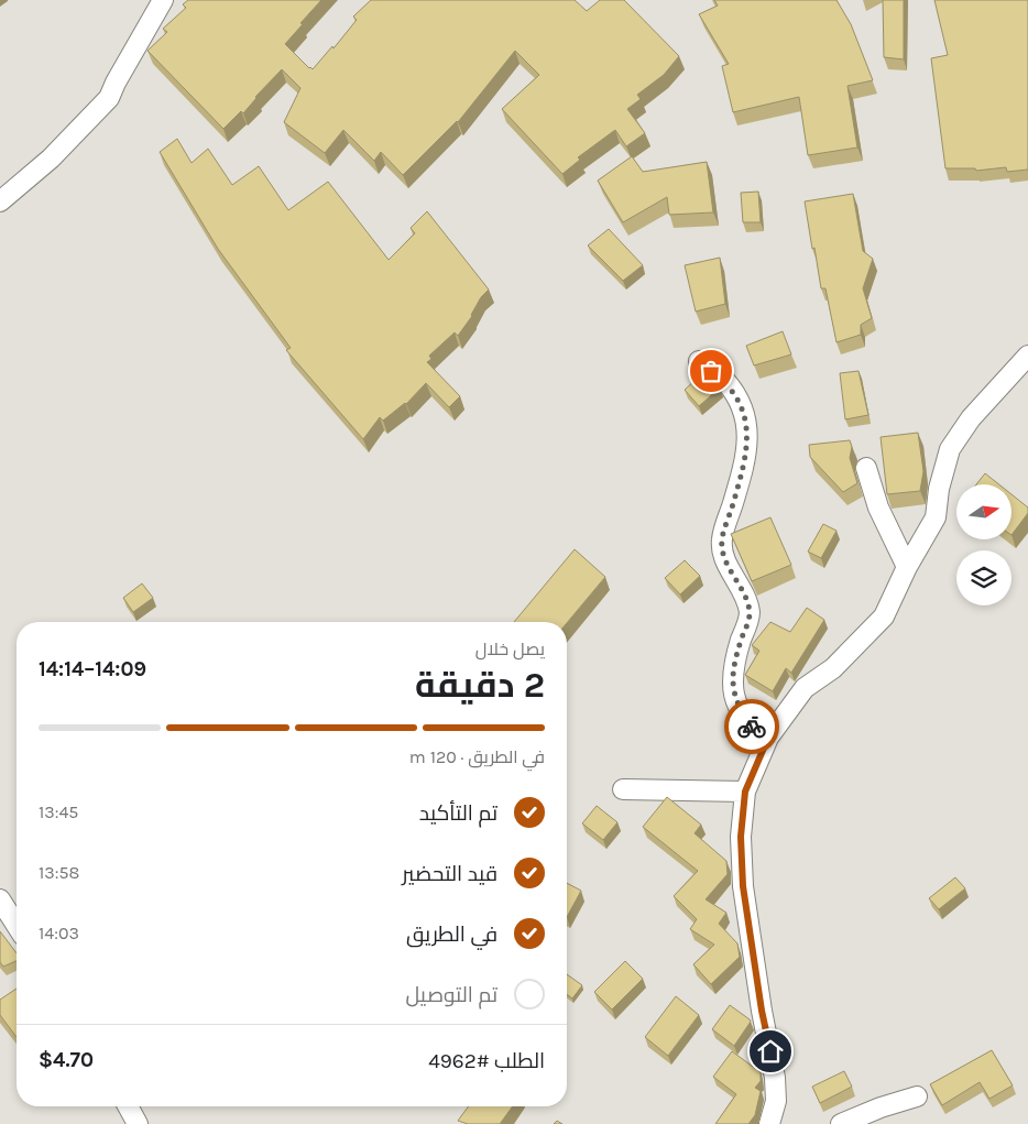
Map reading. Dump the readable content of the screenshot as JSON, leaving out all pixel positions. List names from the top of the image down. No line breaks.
{"north":"right","page":{"heading":["2 دقيقة","يصل خلال","14:09–14:14"],"panel":["الطلب #4962","$4.70"],"bar":"في الطريق · 120 m","list":[["تم التأكيد","13:45"],["قيد التحضير","13:58"],["في الطريق","14:03"],"تم التوصيل"]}}
